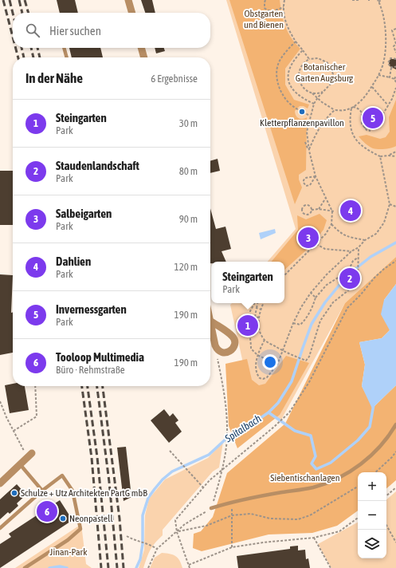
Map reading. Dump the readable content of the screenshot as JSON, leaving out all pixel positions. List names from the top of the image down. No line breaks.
{"water":["Spitalbach"],"parks":["Obstgarten und Bienen","Botanischer Garten Augsburg","Siebentischanlagen","Jinan-Park"],"places":["Kletterpflanzenpavillon","Schulze + Utz Architekten PartG mbB","Neonpastell"],"page":{"search":"Hier suchen","heading":["In der Nähe","6 Ergebnisse"],"list":[{"mark":"1","name":"Steingarten","note":"Park","value":"30 m"},{"mark":"2","name":"Staudenlandschaft","note":"Park","value":"80 m"},{"mark":"3","name":"Salbeigarten","note":"Park","value":"90 m"},{"mark":"4","name":"Dahlien","note":"Park","value":"120 m"},{"mark":"5","name":"Invernessgarten","note":"Park","value":"190 m"},{"mark":"6","name":"Tooloop Multimedia","note":"Büro · Rehmstraße","value":"190 m"}],"pins":["5","4","3","2","1","6"],"popup":["Steingarten","Park"],"map_buttons":["+","−"]}}
